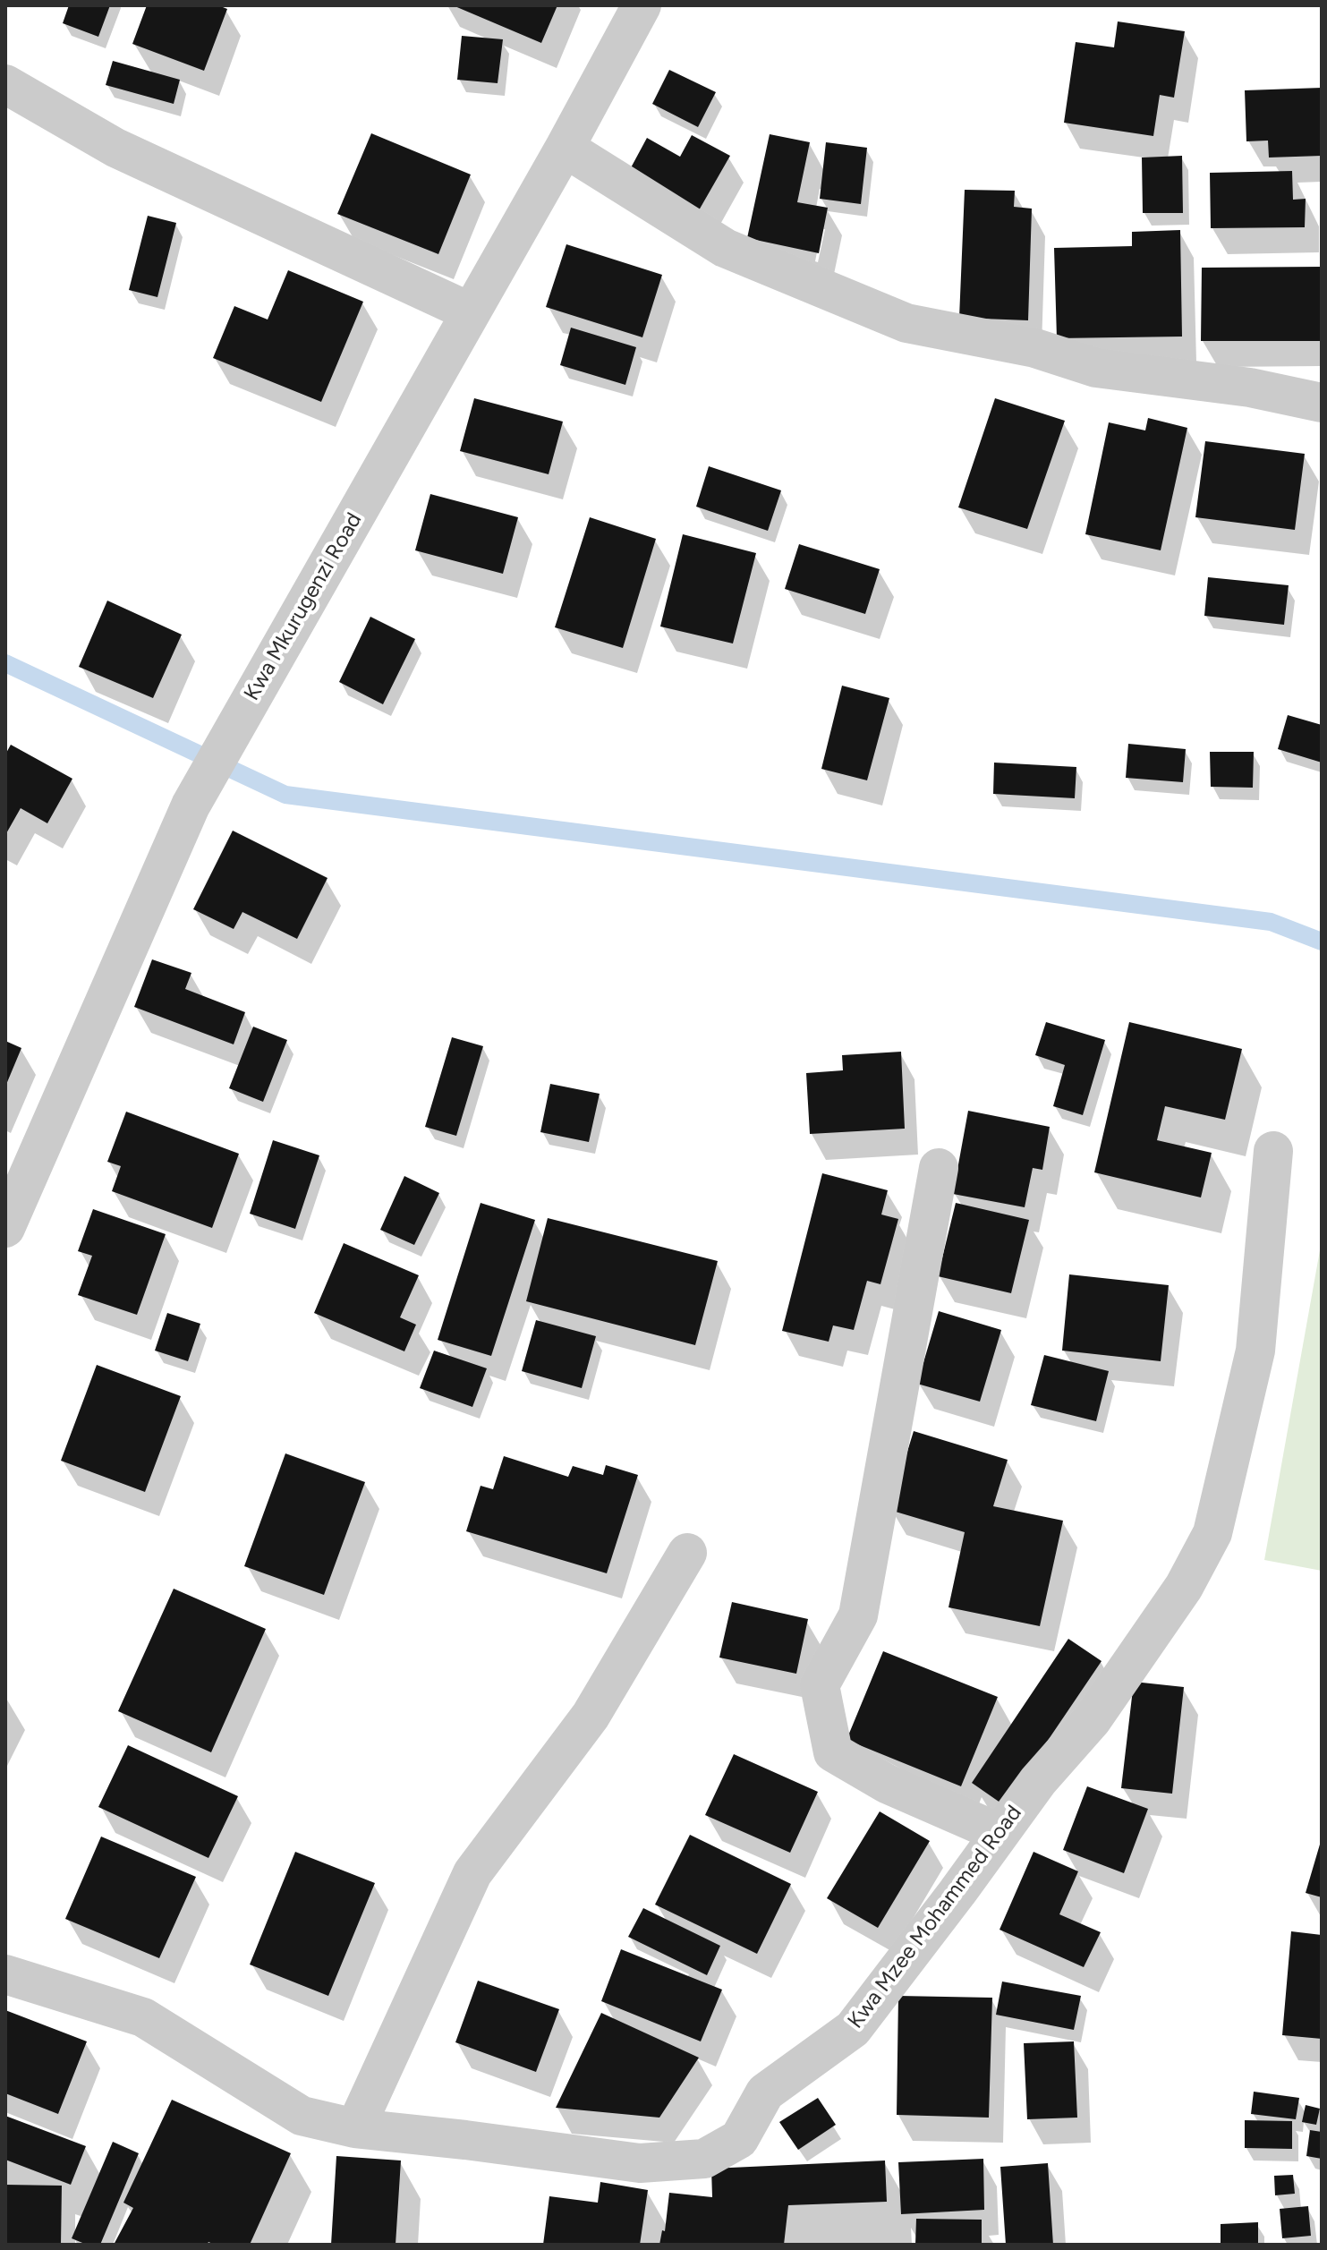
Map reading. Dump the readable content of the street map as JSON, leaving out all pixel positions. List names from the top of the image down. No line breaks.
{"streets":{"street":["Kwa Mkurugenzi Road","Kwa Mzee Mohammed Road"]}}
